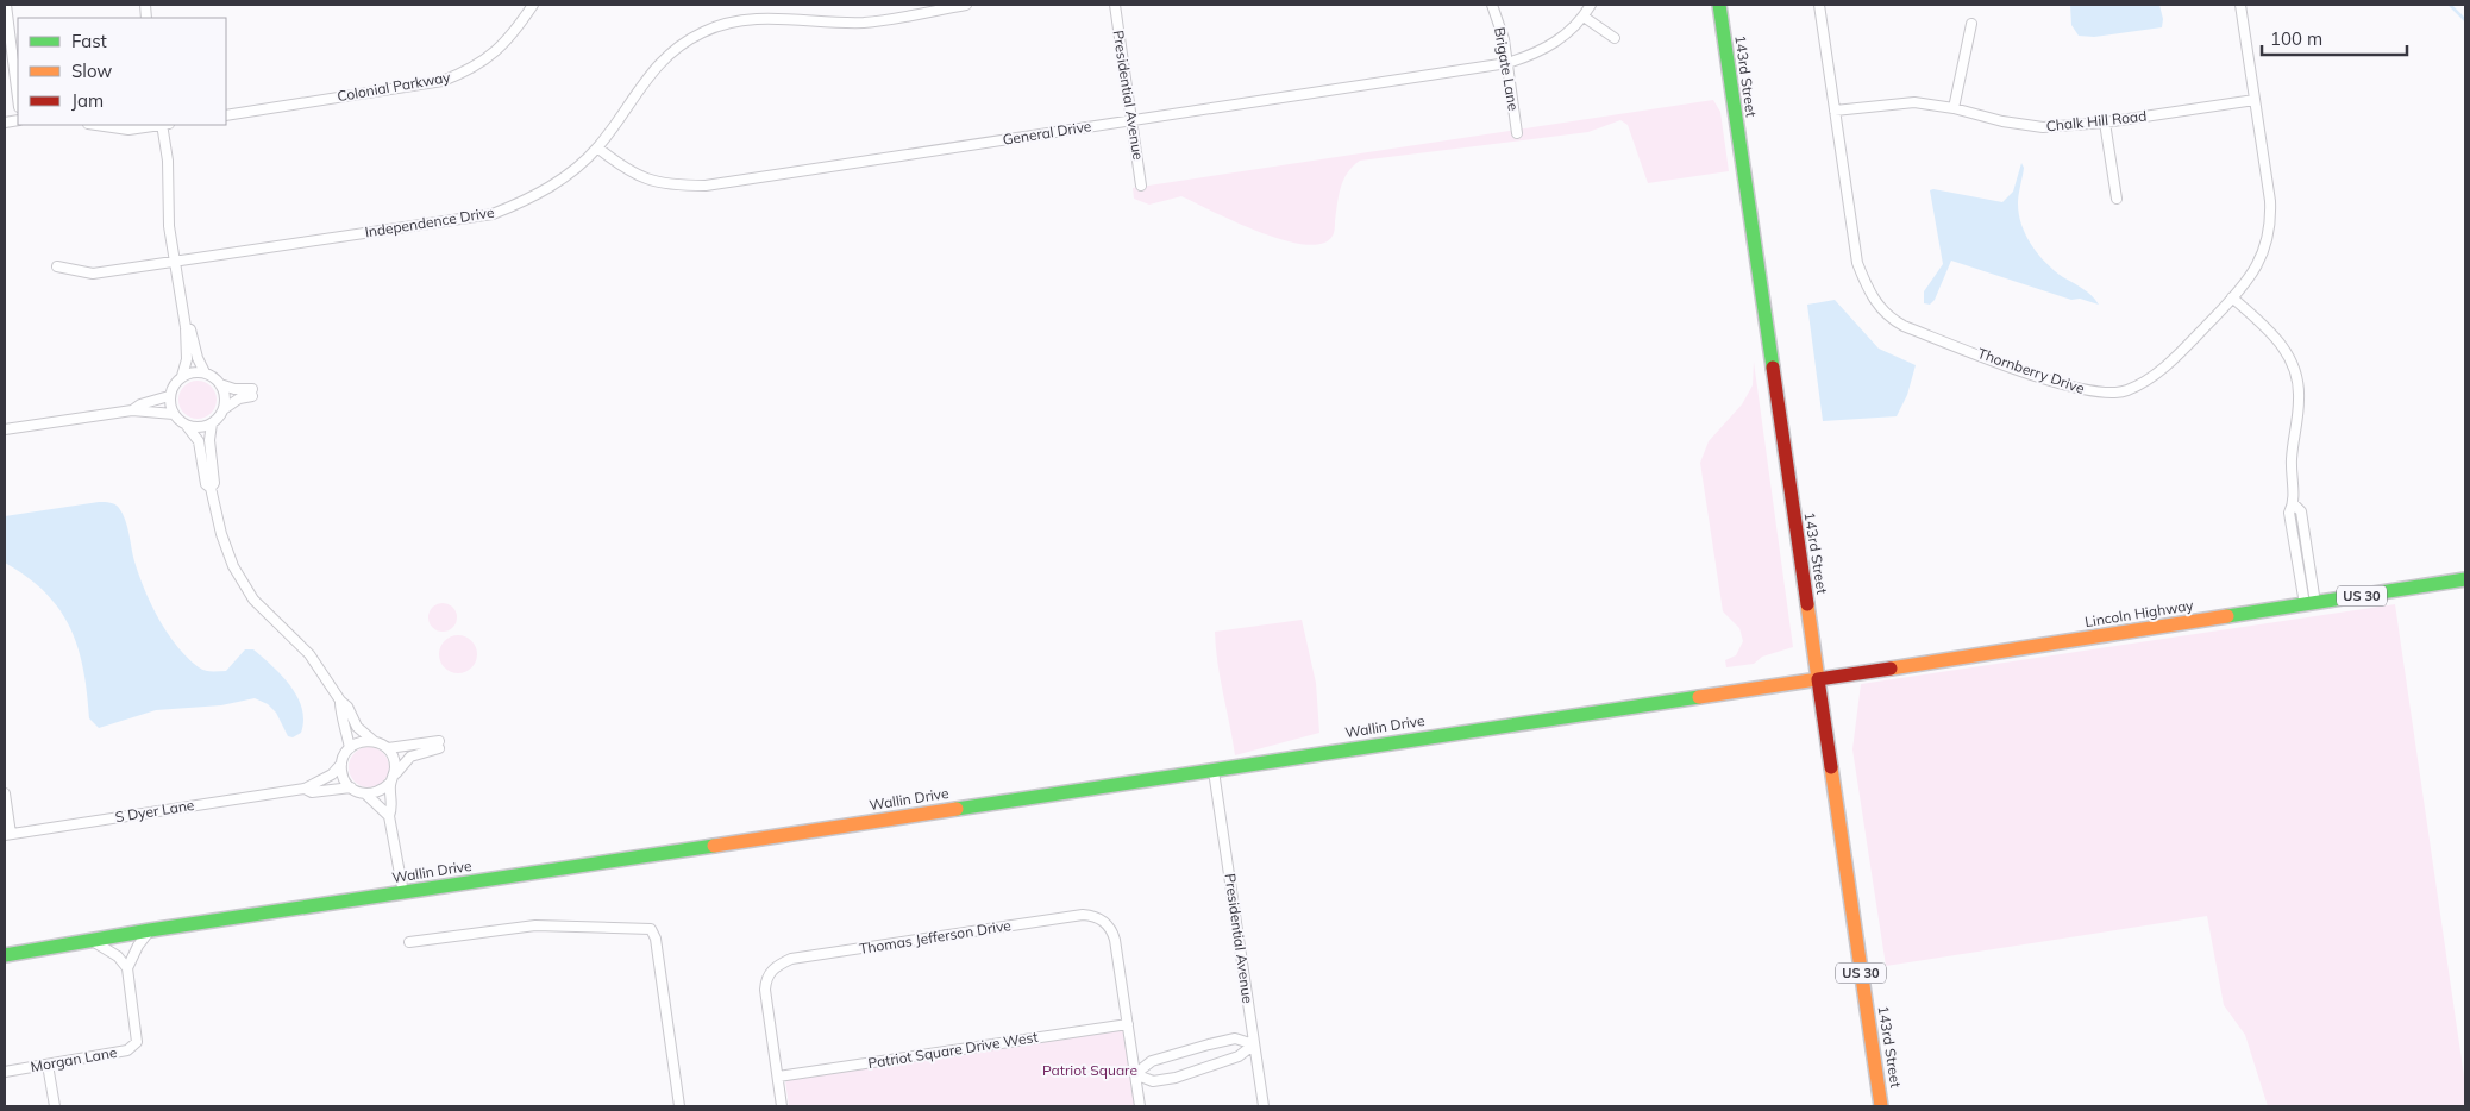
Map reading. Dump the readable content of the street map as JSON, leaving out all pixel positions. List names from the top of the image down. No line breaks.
{"streets":{"main road":["143rd Street","US 30","Lincoln Highway","Wallin Drive"],"street":["Brigate Lane","Colonial Parkway","Presidential Avenue","Chalk Hill Road","General Drive","Independence Drive","Thornberry Drive","S Dyer Lane","Thomas Jefferson Drive","Patriot Square Drive West","Morgan Lane"]},"crossings":[["Brigate Lane","General Drive"],["143rd Street","Lincoln Highway"],["143rd Street","Wallin Drive"],["Presidential Avenue","General Drive"],["Presidential Avenue","Wallin Drive"],["Chalk Hill Road","Thornberry Drive"],["General Drive","Independence Drive"],["Lincoln Highway","Wallin Drive"],["Thomas Jefferson Drive","Patriot Square Drive West"]],"parks":["Patriot Square"],"legend":["Fast","Slow","Jam"],"scale_bar":"100 m"}
